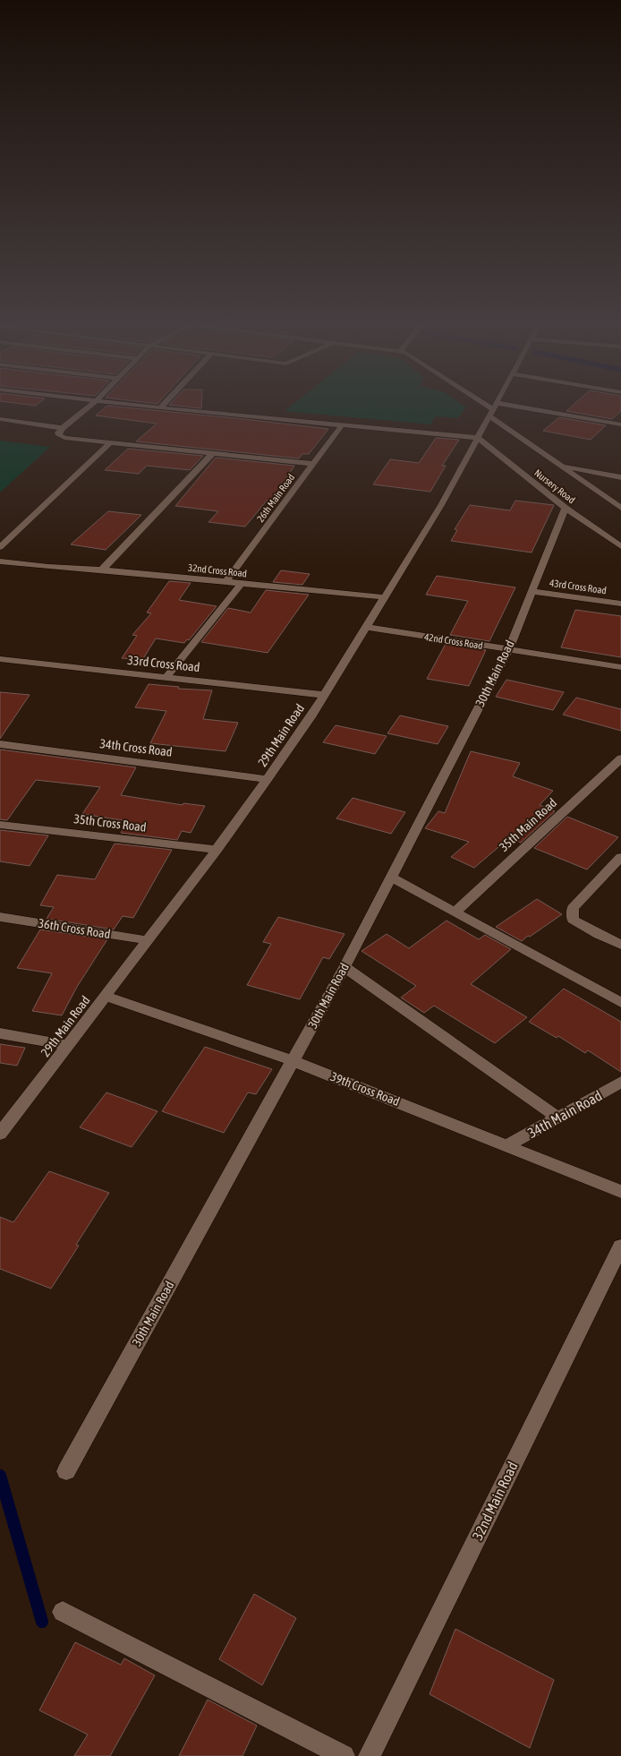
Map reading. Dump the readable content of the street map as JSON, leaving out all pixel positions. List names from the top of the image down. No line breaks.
{"streets":{"street":["Nursery Road","26th Main Road","32nd Cross Road","43rd Cross Road","42nd Cross Road","33rd Cross Road","30th Main Road","29th Main Road","34th Cross Road","35th Cross Road","35th Main Road","36th Cross Road","39th Cross Road","34th Main Road","32nd Main Road"]},"crossings":[["Nursery Road","30th Main Road"],["Nursery Road","29th Main Road"],["26th Main Road","32nd Cross Road"],["32nd Cross Road","29th Main Road"],["43rd Cross Road","30th Main Road"],["42nd Cross Road","30th Main Road"],["42nd Cross Road","29th Main Road"],["33rd Cross Road","29th Main Road"],["30th Main Road","39th Cross Road"],["29th Main Road","34th Cross Road"],["29th Main Road","35th Cross Road"],["29th Main Road","36th Cross Road"],["29th Main Road","39th Cross Road"],["39th Cross Road","34th Main Road"]]}
